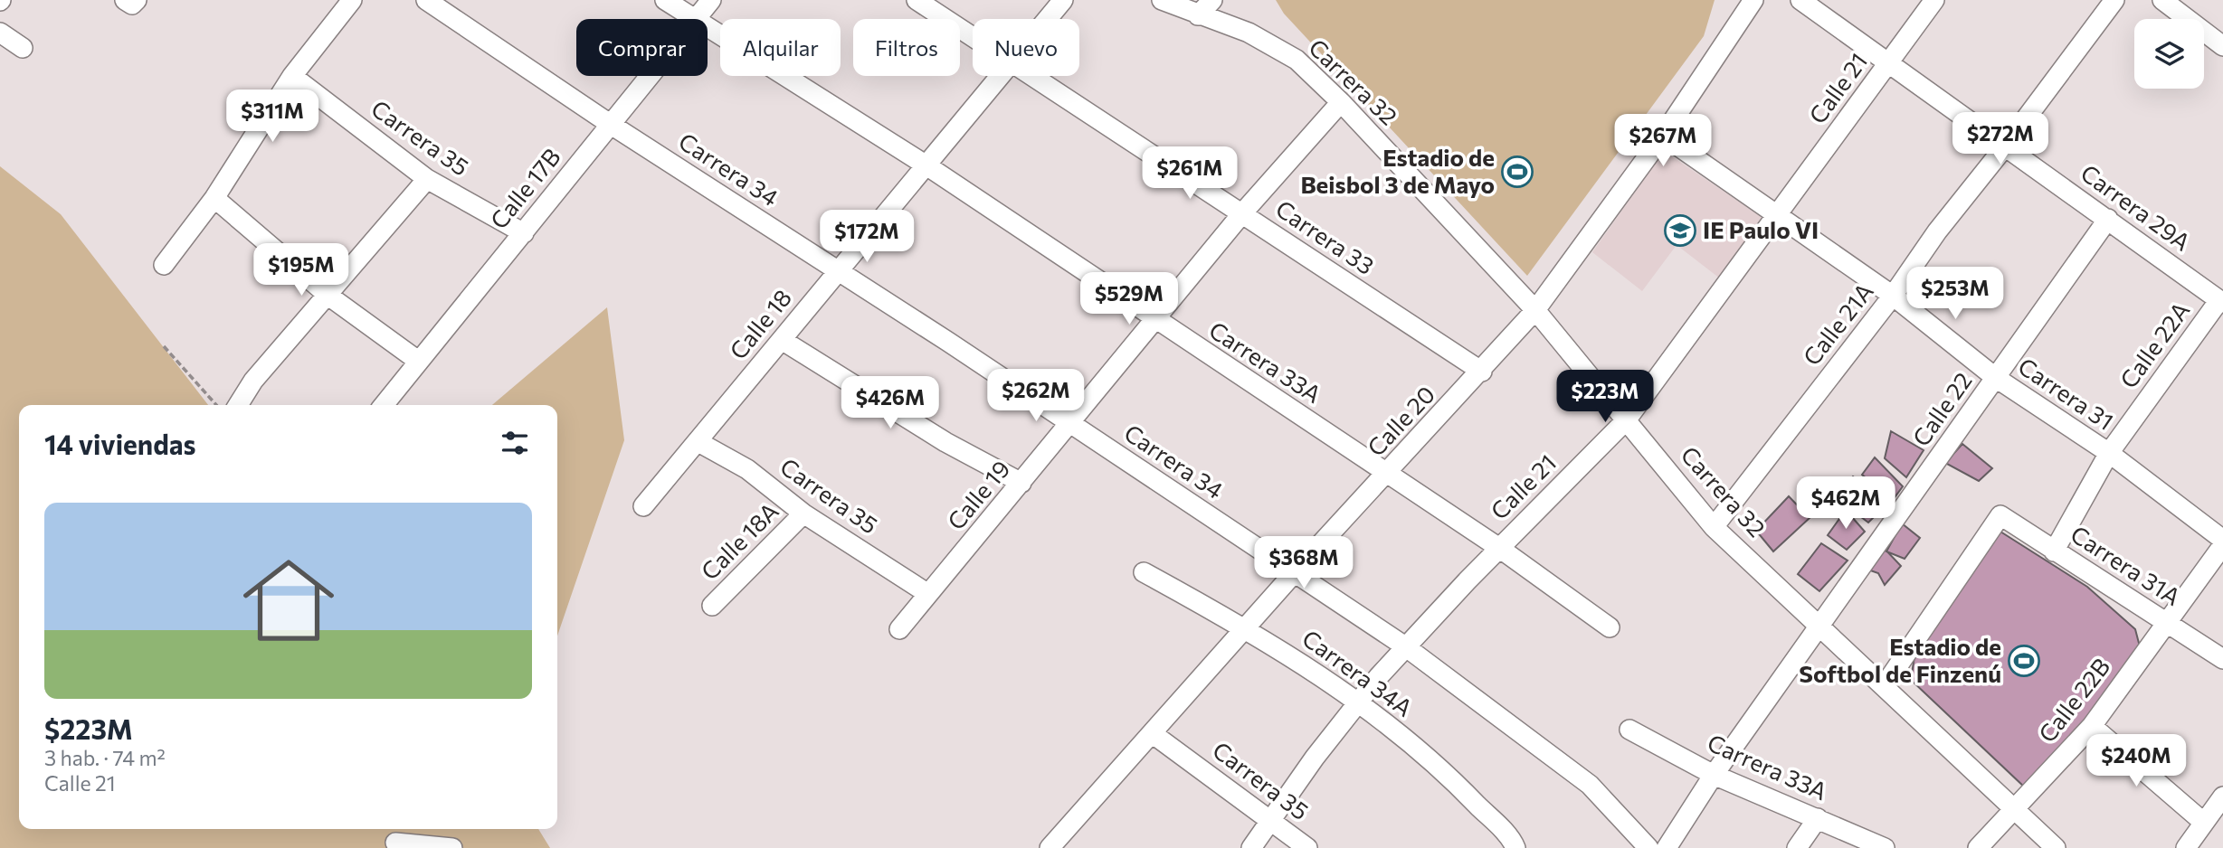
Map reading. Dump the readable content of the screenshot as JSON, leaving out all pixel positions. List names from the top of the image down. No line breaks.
{"streets":{"street":["Carrera 32","Calle 21","Carrera 35","Carrera 34","Calle 17B","Carrera 29A","Carrera 33","Calle 18","Calle 21A","Calle 22A","Carrera 33A","Carrera 31","Calle 22","Calle 20","Calle 19","Calle 18A","Carrera 31A","Carrera 34A","Calle 22B"]},"crossings":[["Carrera 32","Calle 21"],["Carrera 32","Calle 21A"],["Carrera 32","Calle 22"],["Carrera 32","Calle 20"],["Carrera 32","Calle 19"],["Carrera 32","Carrera 31A"],["Carrera 32","Calle 22B"],["Calle 21","Carrera 35"],["Calle 21","Carrera 34"],["Calle 21","Carrera 29A"],["Calle 21","Carrera 33A"],["Calle 21","Carrera 31"],["Calle 21","Carrera 34A"],["Carrera 35","Calle 17B"],["Carrera 35","Calle 18"],["Carrera 35","Calle 20"],["Carrera 35","Calle 19"],["Carrera 35","Calle 18A"],["Carrera 34","Calle 17B"],["Carrera 34","Calle 18"],["Carrera 34","Calle 20"],["Carrera 34","Calle 19"],["Calle 17B","Carrera 33A"],["Carrera 29A","Calle 21A"],["Carrera 29A","Calle 22A"],["Carrera 29A","Calle 22"],["Carrera 33","Calle 20"],["Carrera 33","Calle 19"],["Calle 18","Carrera 33A"],["Calle 21A","Carrera 31"],["Calle 22A","Carrera 31"],["Calle 22A","Carrera 31A"],["Carrera 33A","Calle 22"],["Carrera 33A","Calle 20"],["Carrera 33A","Calle 19"],["Carrera 31","Calle 22"],["Carrera 31","Calle 20"],["Calle 20","Carrera 34A"],["Carrera 31A","Calle 22B"]],"places":{"sports":["Estadio de Beisbol 3 de Mayo","Estadio de Softbol de Finzenú"],"school or university":["IE Paulo VI"]},"page":{"chip":["Comprar","Alquilar","Filtros","Nuevo"],"price":["$311M","$272M","$267M","$261M","$172M","$195M","$253M","$529M","$262M","$223M","$426M","$462M","$368M","$240M"],"heading":"14 viviendas","list":[{"name":"$223M","note":"3 hab. · 74 m² · Calle 21"}]}}
